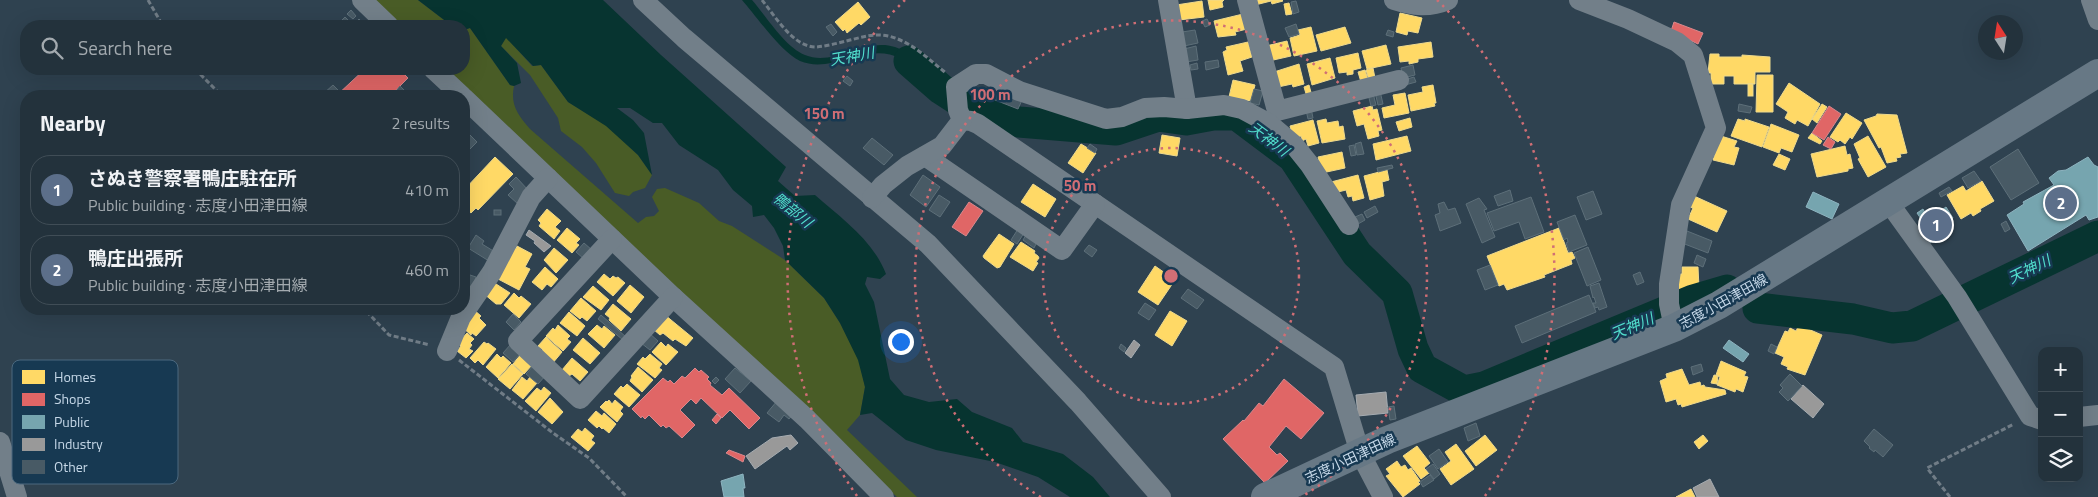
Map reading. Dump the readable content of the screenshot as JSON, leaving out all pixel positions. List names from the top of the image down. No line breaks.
{"streets":{"main road":["志度小田津田線"]},"water":["天神川","鴨部川"],"legend":["Homes","Shops","Public","Industry","Other"],"north":"top","page":{"search":"Search here","heading":["Nearby","2 results"],"list":[{"mark":"1","name":"さぬき警察署鴨庄駐在所","note":"Public building · 志度小田津田線","value":"410 m"},{"mark":"2","name":"鴨庄出張所","note":"Public building · 志度小田津田線","value":"460 m"}],"pins":["2","1"],"map_buttons":["+","−"]},"rings":["100 m","150 m","50 m"]}
